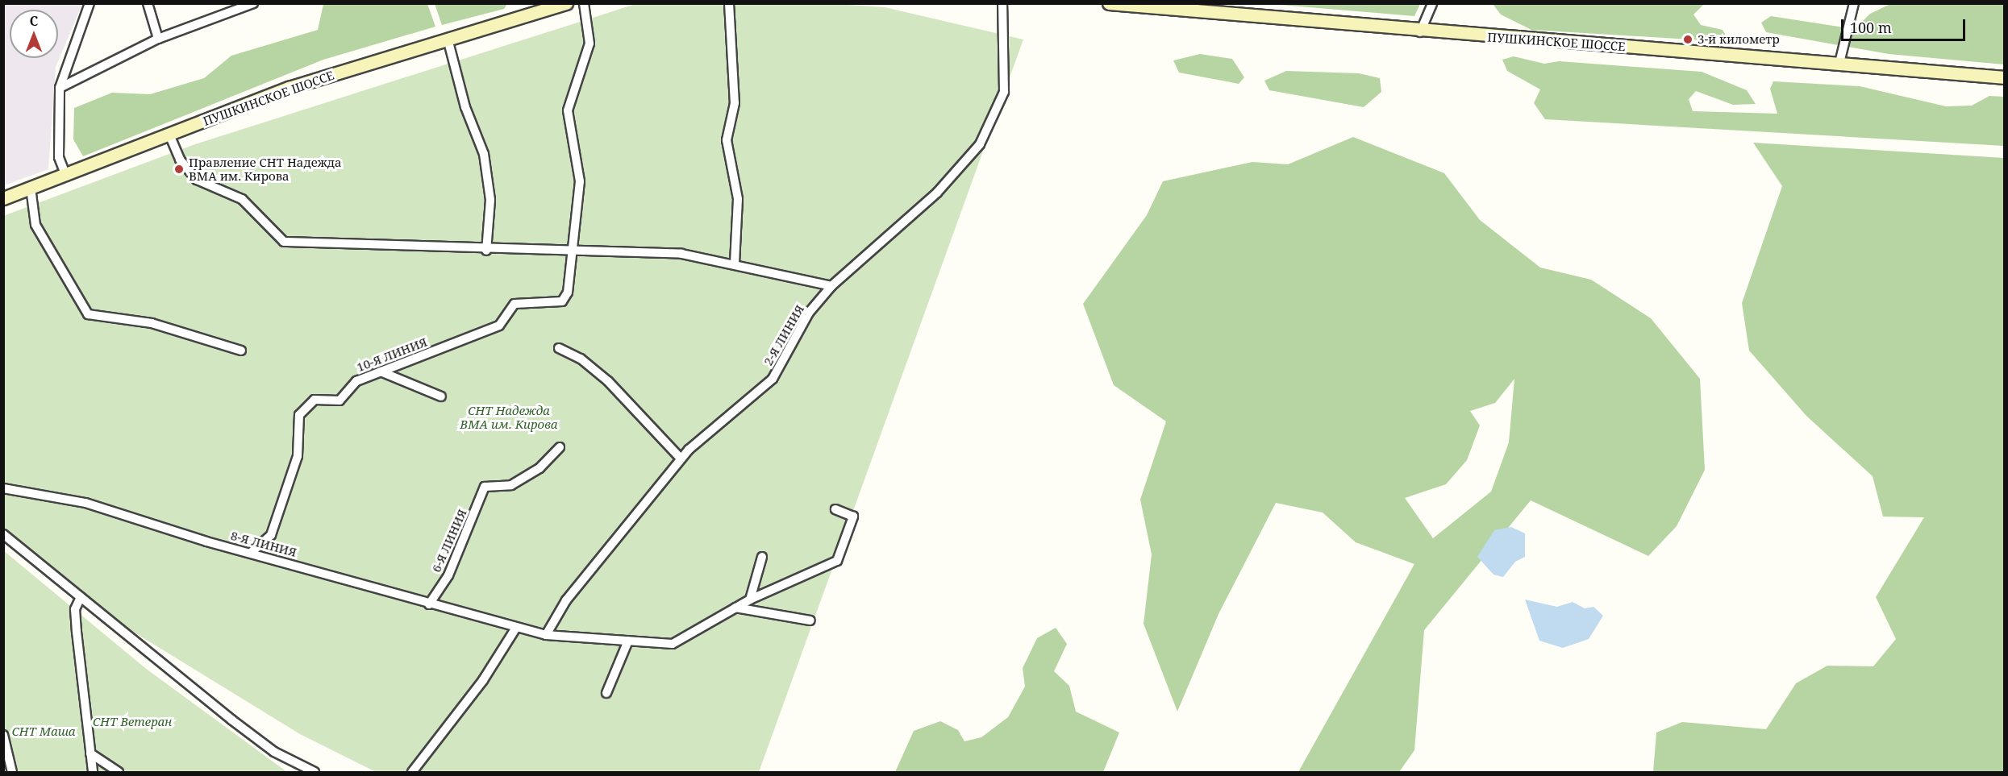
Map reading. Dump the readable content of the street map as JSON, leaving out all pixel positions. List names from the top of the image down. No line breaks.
{"streets":{"main road":["ПУШКИНСКОЕ ШОССЕ"],"street":["2-Я ЛИНИЯ","10-Я ЛИНИЯ","6-Я ЛИНИЯ","8-Я ЛИНИЯ"]},"crossings":[["10-Я ЛИНИЯ","8-Я ЛИНИЯ"],["6-Я ЛИНИЯ","8-Я ЛИНИЯ"]],"parks":["СНТ Надежда ВМА им. Кирова","СНТ Ветеран","СНТ Маша"],"places":["3-й километр","Правление СНТ Надежда ВМА им. Кирова"],"scale_bar":"100 m","north":"top"}
